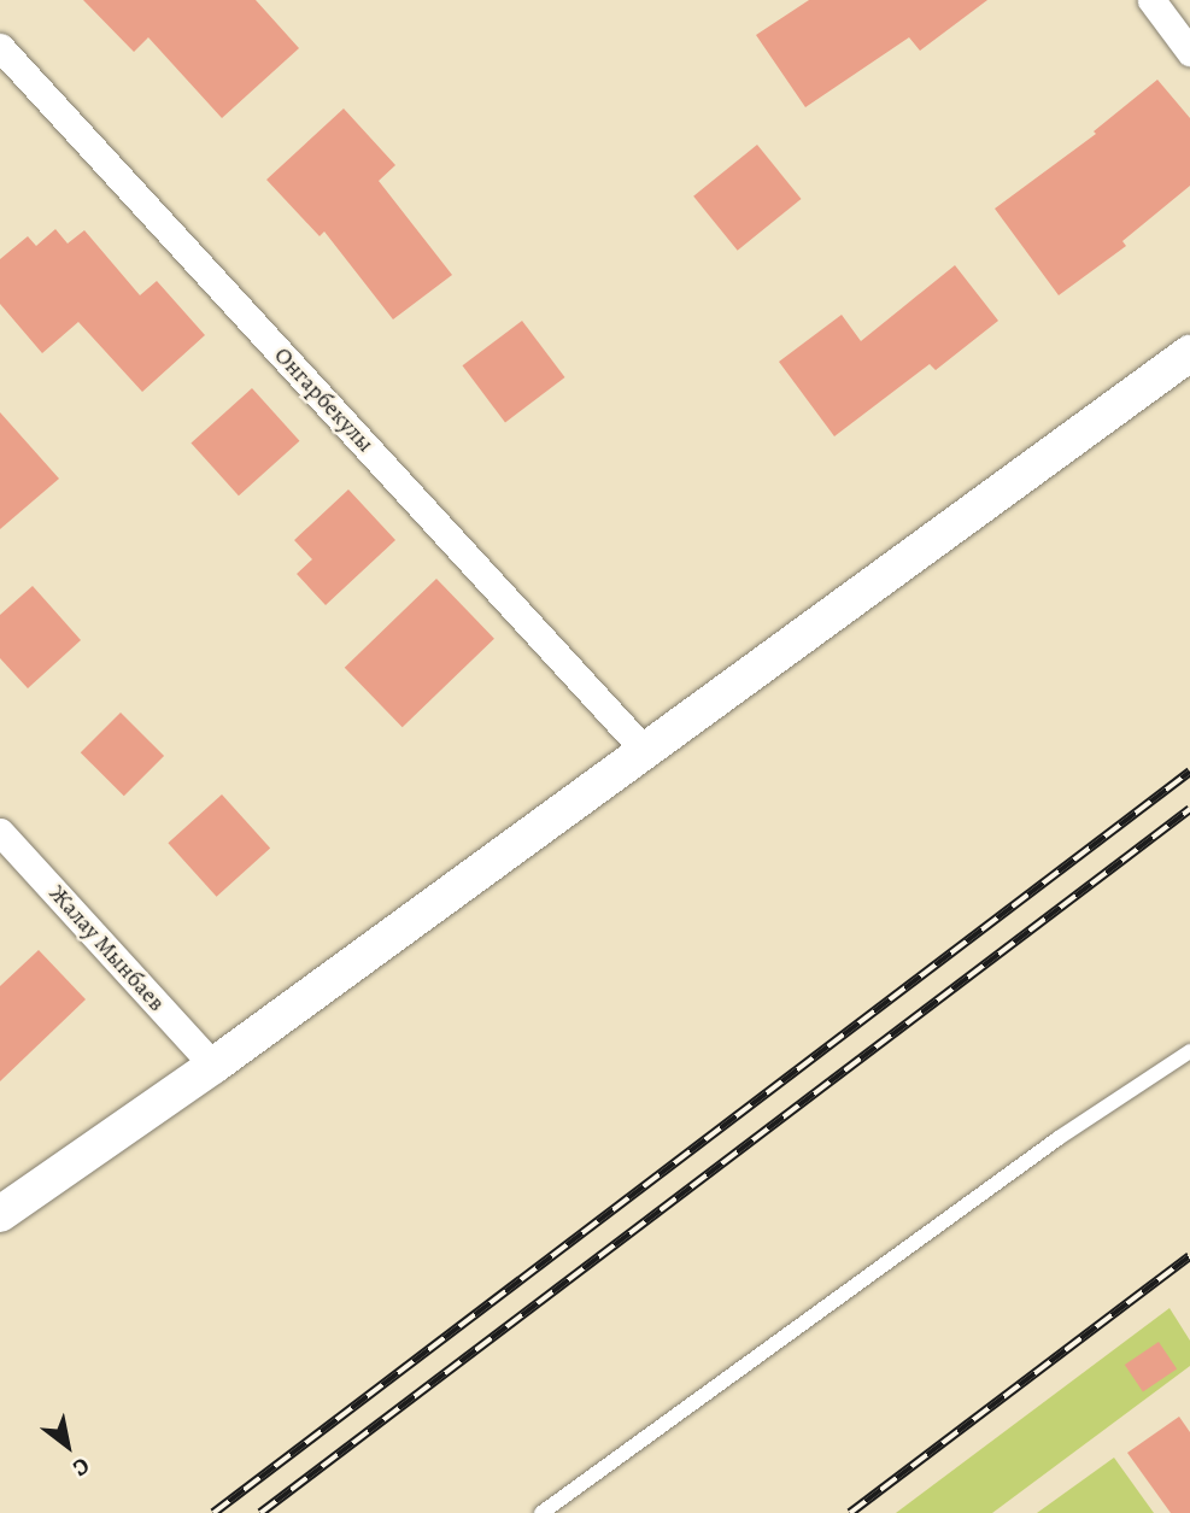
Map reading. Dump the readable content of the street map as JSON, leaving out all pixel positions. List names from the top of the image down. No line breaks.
{"streets":{"street":["Онгарбекулы","Жалау Мынбаев"]},"north":"bottom right"}
